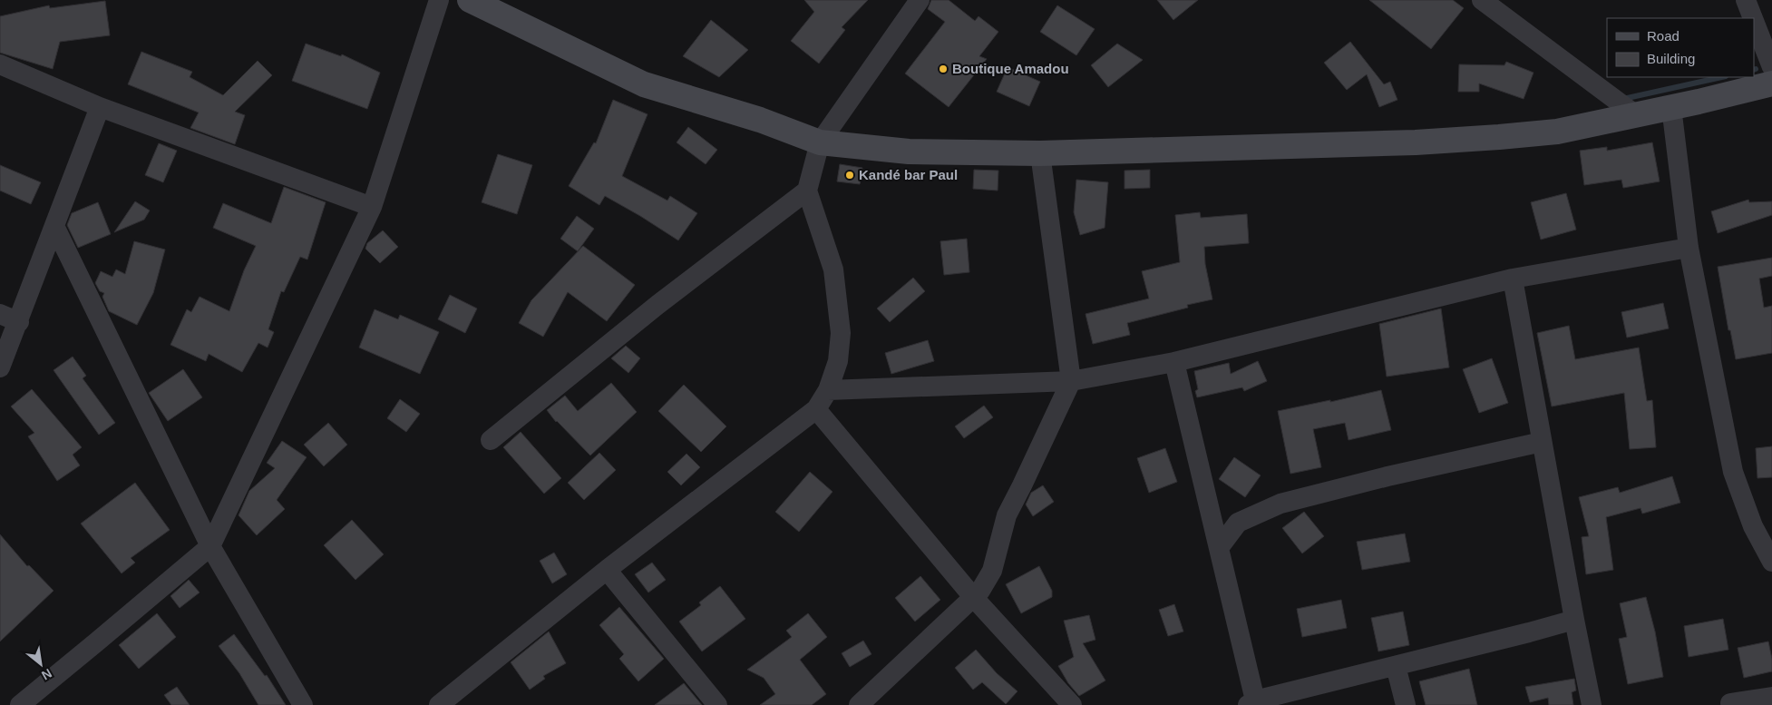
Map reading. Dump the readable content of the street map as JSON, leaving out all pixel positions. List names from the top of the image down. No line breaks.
{"places":["Boutique Amadou","Kandé bar Paul"],"legend":["Road","Building"],"north":"bottom right"}
